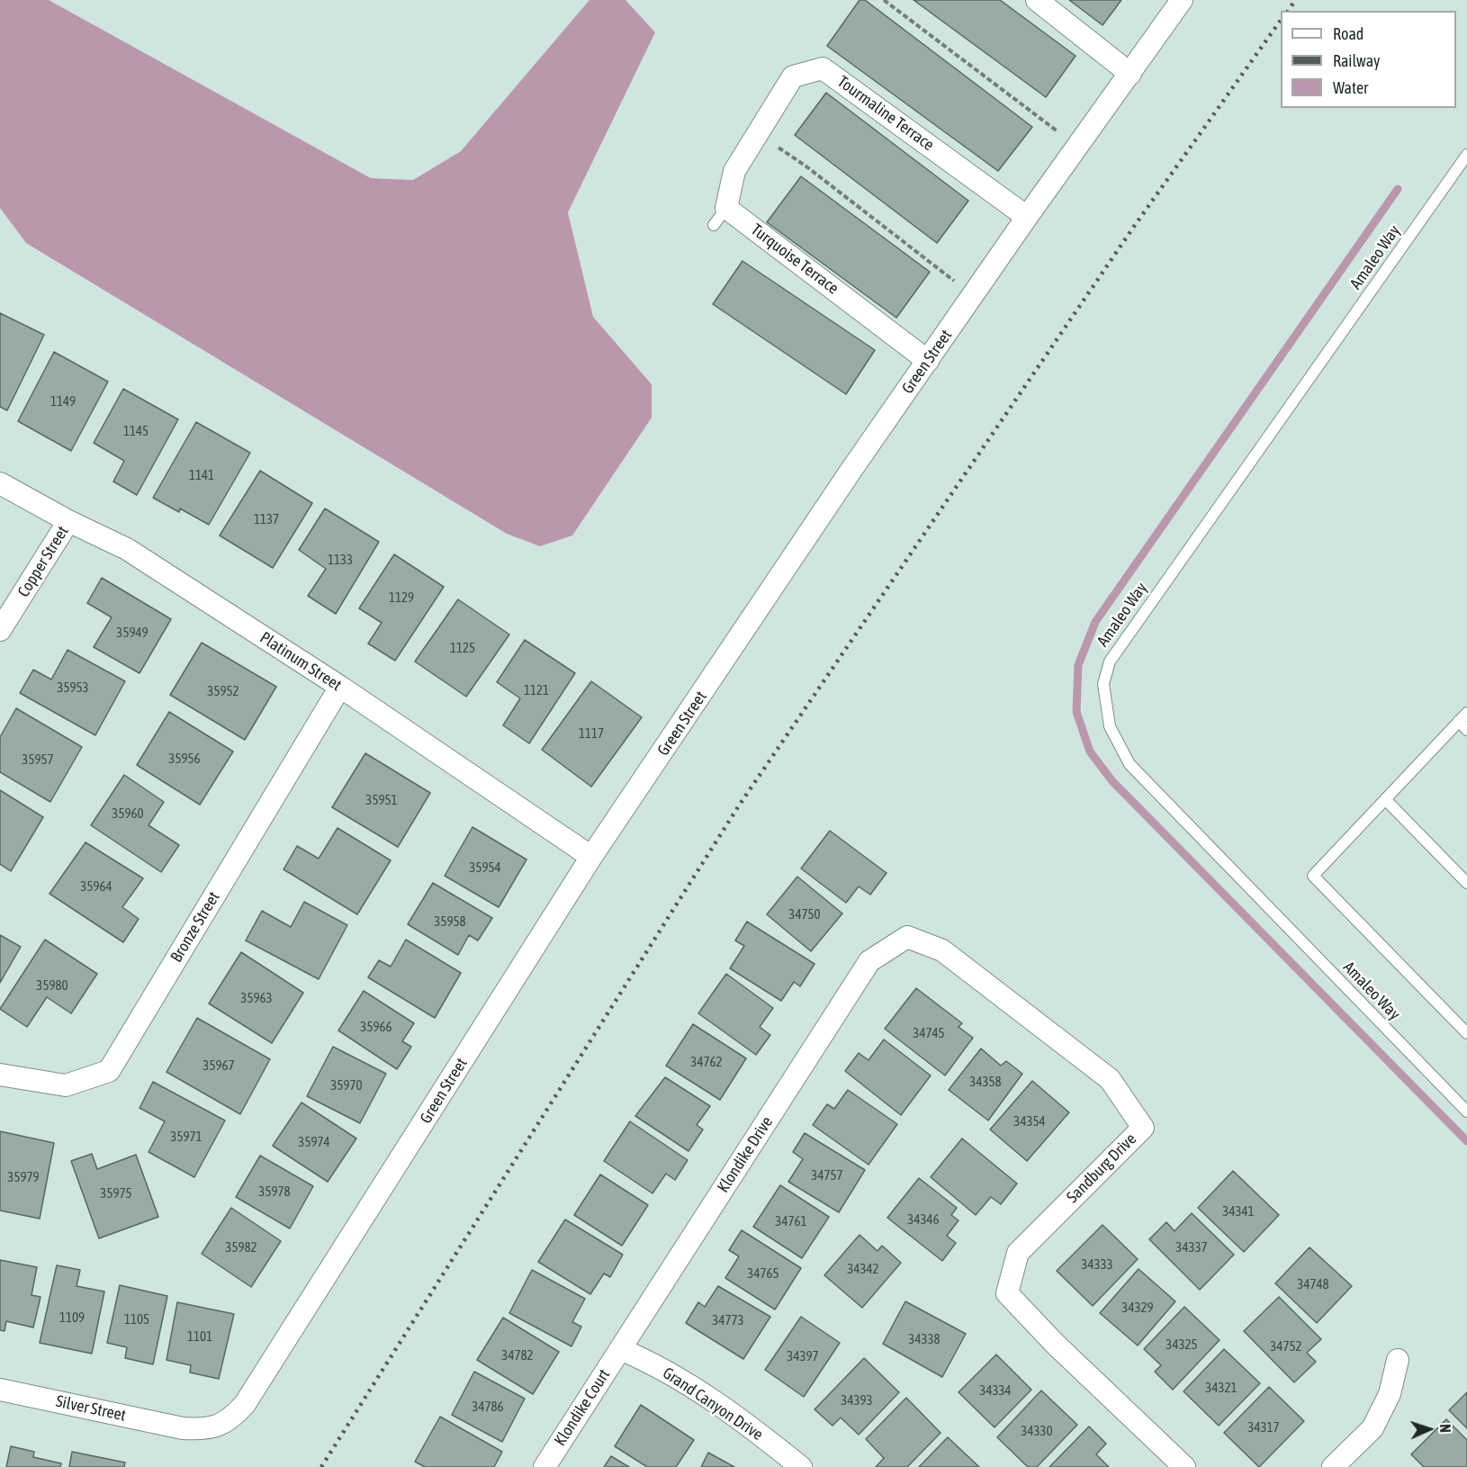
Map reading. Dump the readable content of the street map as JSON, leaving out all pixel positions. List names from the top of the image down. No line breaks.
{"streets":{"street":["Tourmaline Terrace","Turquoise Terrace","Green Street","Copper Street","Platinum Street","Bronze Street","Klondike Drive","Sandburg Drive","Grand Canyon Drive","Klondike Court","Silver Street"],"lane":["Amaleo Way"]},"crossings":[["Tourmaline Terrace","Green Street"],["Turquoise Terrace","Green Street"],["Green Street","Platinum Street"],["Green Street","Silver Street"],["Copper Street","Platinum Street"],["Platinum Street","Bronze Street"],["Klondike Drive","Sandburg Drive"],["Klondike Drive","Grand Canyon Drive"],["Klondike Drive","Klondike Court"],["Grand Canyon Drive","Klondike Court"]],"house_numbers":["1149","1145","1141","1137","1133","1129","35949","1125","35953","1121","35952","1117","35956","35957","35951","35960","35954","35964","34750","35958","35980","35963","35966","34745","34762","35967","34358","35970","34354","35971","35974","34757","35979","35978","35975","34341","34346","34761","35982","34337","34333","34342","34765","34748","34329","1109","1105","34773","1101","34338","34325","34752","34782","34397","34321","34334","34393","34786","34317","34330"],"legend":["Road","Railway","Water"],"north":"right"}
